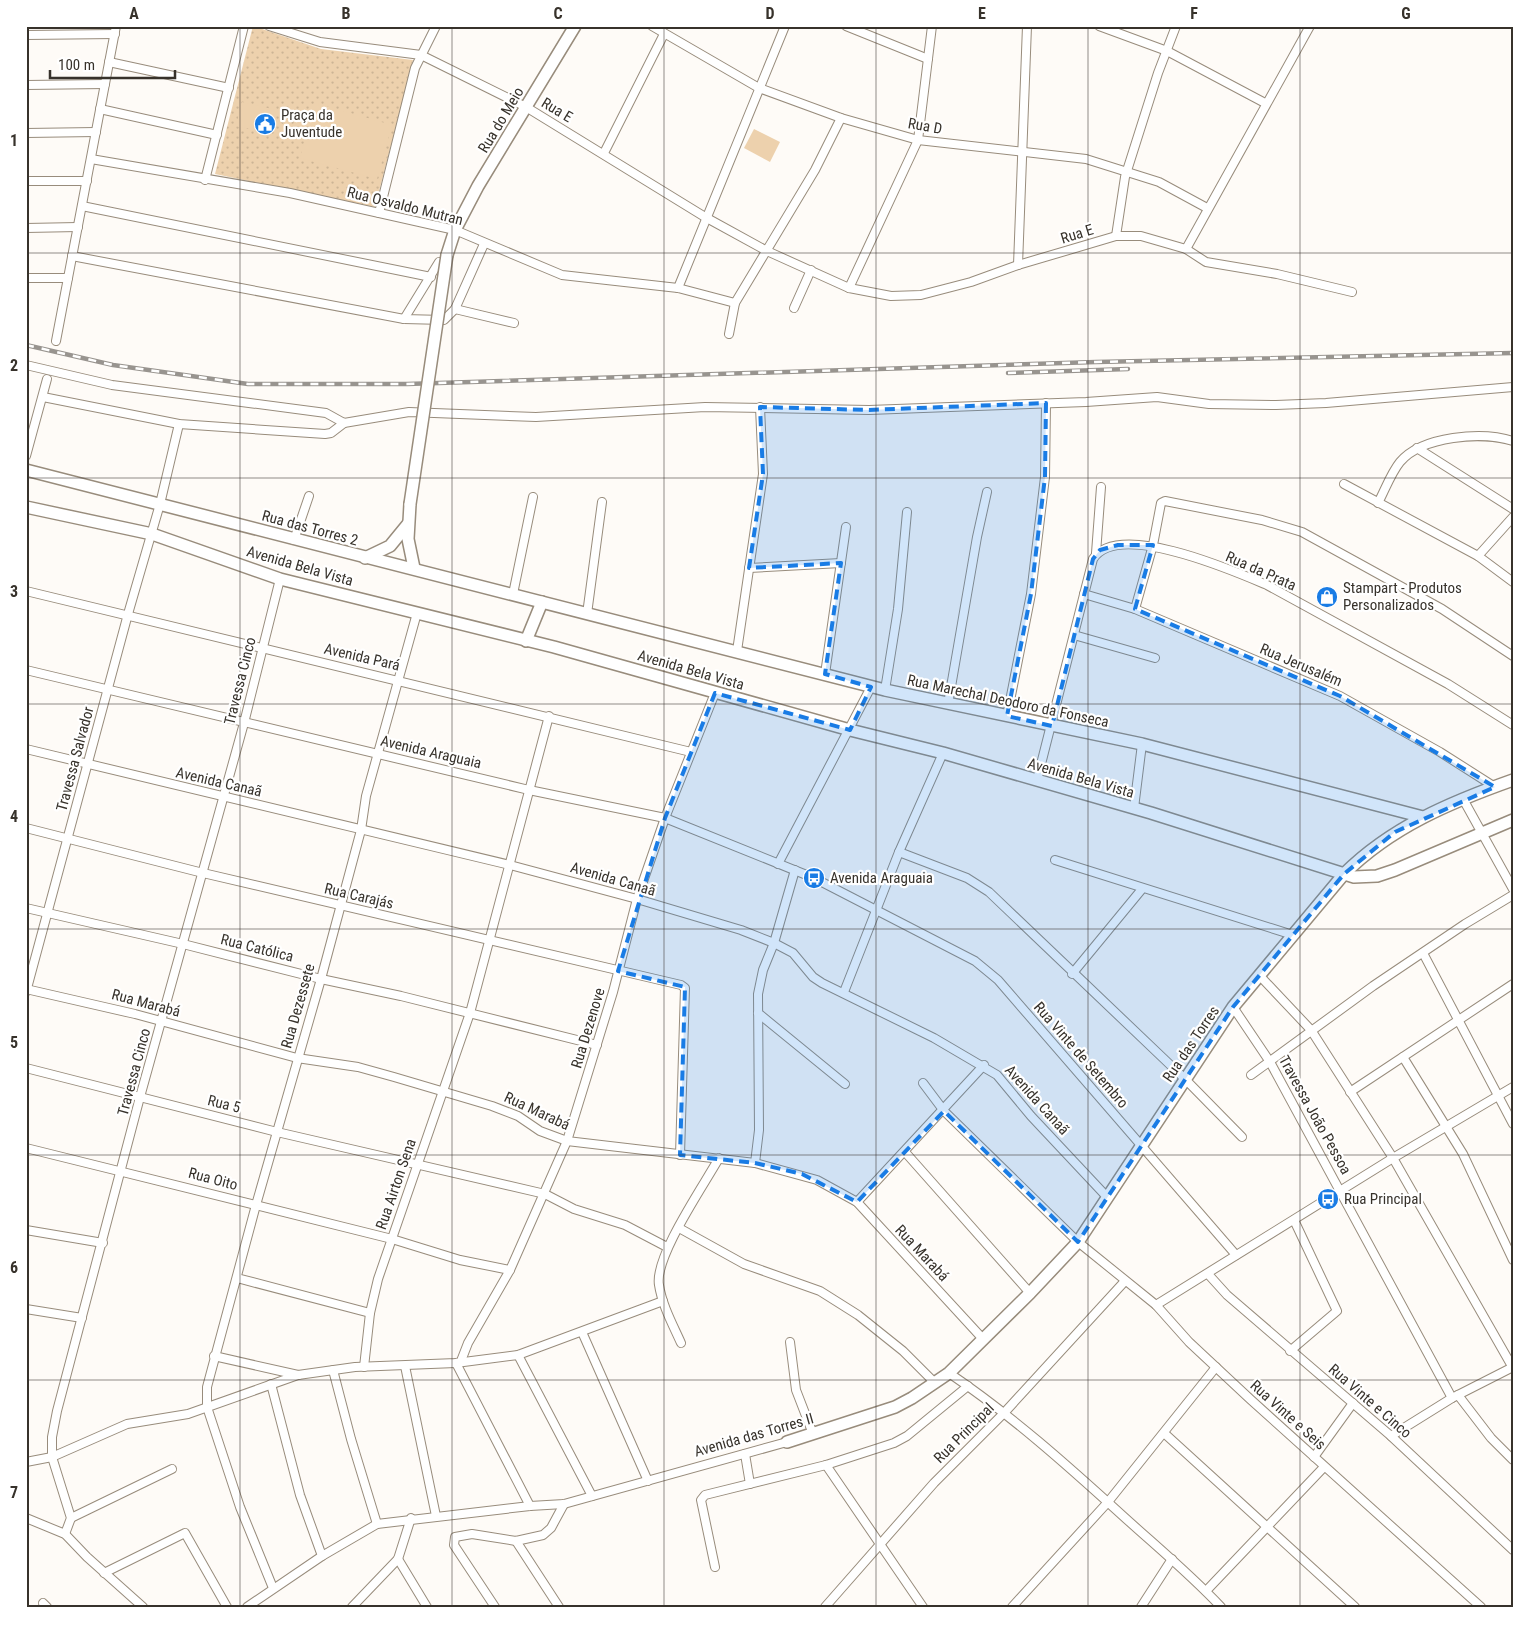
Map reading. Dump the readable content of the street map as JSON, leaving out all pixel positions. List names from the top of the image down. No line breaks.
{"streets":{"street":["Rua E","Rua do Meio","Rua D","Rua Osvaldo Mutran","Rua das Torres 2","Avenida Bela Vista","Rua da Prata","Avenida Pará","Rua Jerusalém","Travessa Cinco","Rua Marechal Deodoro da Fonseca","Avenida Araguaia","Travessa Salvador","Avenida Canaã","Rua Carajás","Rua Católica","Rua Marabá","Rua Dezessete","Rua Dezenove","Rua das Torres","Rua Vinte de Setembro","Rua 5","Travessa João Pessoa","Rua Oito","Rua Airton Sena","Rua Vinte e Cinco","Rua Vinte e Seis","Rua Principal","Avenida das Torres II"]},"crossings":[["Rua E","Rua do Meio"],["Rua do Meio","Rua Osvaldo Mutran"],["Rua do Meio","Rua das Torres 2"],["Rua das Torres 2","Rua Marechal Deodoro da Fonseca"],["Rua das Torres 2","Travessa Salvador"],["Avenida Bela Vista","Travessa Cinco"],["Avenida Bela Vista","Travessa Salvador"],["Avenida Bela Vista","Rua Dezessete"],["Avenida Bela Vista","Rua Dezenove"],["Avenida Bela Vista","Rua das Torres"],["Avenida Pará","Travessa Cinco"],["Avenida Pará","Travessa Salvador"],["Avenida Pará","Rua Dezessete"],["Avenida Pará","Rua Dezenove"],["Avenida Pará","Rua Airton Sena"],["Rua Jerusalém","Rua das Torres"],["Travessa Cinco","Avenida Araguaia"],["Travessa Cinco","Avenida Canaã"],["Travessa Cinco","Rua Carajás"],["Travessa Cinco","Rua Católica"],["Travessa Cinco","Rua Marabá"],["Travessa Cinco","Rua 5"],["Travessa Cinco","Rua Oito"],["Rua Marechal Deodoro da Fonseca","Rua das Torres"],["Avenida Araguaia","Travessa Salvador"],["Avenida Araguaia","Rua Dezessete"],["Avenida Araguaia","Rua Dezenove"],["Avenida Araguaia","Rua Vinte de Setembro"],["Avenida Araguaia","Rua Airton Sena"],["Travessa Salvador","Avenida Canaã"],["Travessa Salvador","Rua Carajás"],["Travessa Salvador","Rua Católica"],["Travessa Salvador","Rua Marabá"],["Avenida Canaã","Rua Dezessete"],["Avenida Canaã","Rua Dezenove"],["Avenida Canaã","Rua das Torres"],["Avenida Canaã","Rua Airton Sena"],["Rua Carajás","Rua Marabá"],["Rua Carajás","Rua Dezessete"],["Rua Carajás","Rua Dezenove"],["Rua Carajás","Rua Airton Sena"],["Rua Católica","Rua Dezessete"],["Rua Católica","Rua Dezenove"],["Rua Católica","Rua Airton Sena"],["Rua Marabá","Rua Dezessete"],["Rua Marabá","Rua Dezenove"],["Rua Marabá","Rua Airton Sena"],["Rua Marabá","Avenida das Torres II"],["Rua Dezessete","Rua 5"],["Rua Dezessete","Rua Oito"],["Rua Dezenove","Rua 5"],["Rua Dezenove","Rua Oito"],["Rua das Torres","Rua Vinte de Setembro"],["Rua das Torres","Travessa João Pessoa"],["Rua das Torres","Rua Vinte e Seis"],["Rua das Torres","Avenida das Torres II"],["Rua 5","Rua Airton Sena"],["Rua Oito","Rua Airton Sena"],["Rua Vinte e Seis","Rua Principal"],["Rua Vinte e Seis","Avenida das Torres II"]],"places":{"public building":["Praça da Juventude"],"shop":["Stampart - Produtos Personalizados"],"bus stop":["Avenida Araguaia","Rua Principal"]},"scale_bar":"100 m","grid":{"columns":["A","B","C","D","E","F","G"],"rows":["1","2","3","4","5","6","7"]}}
